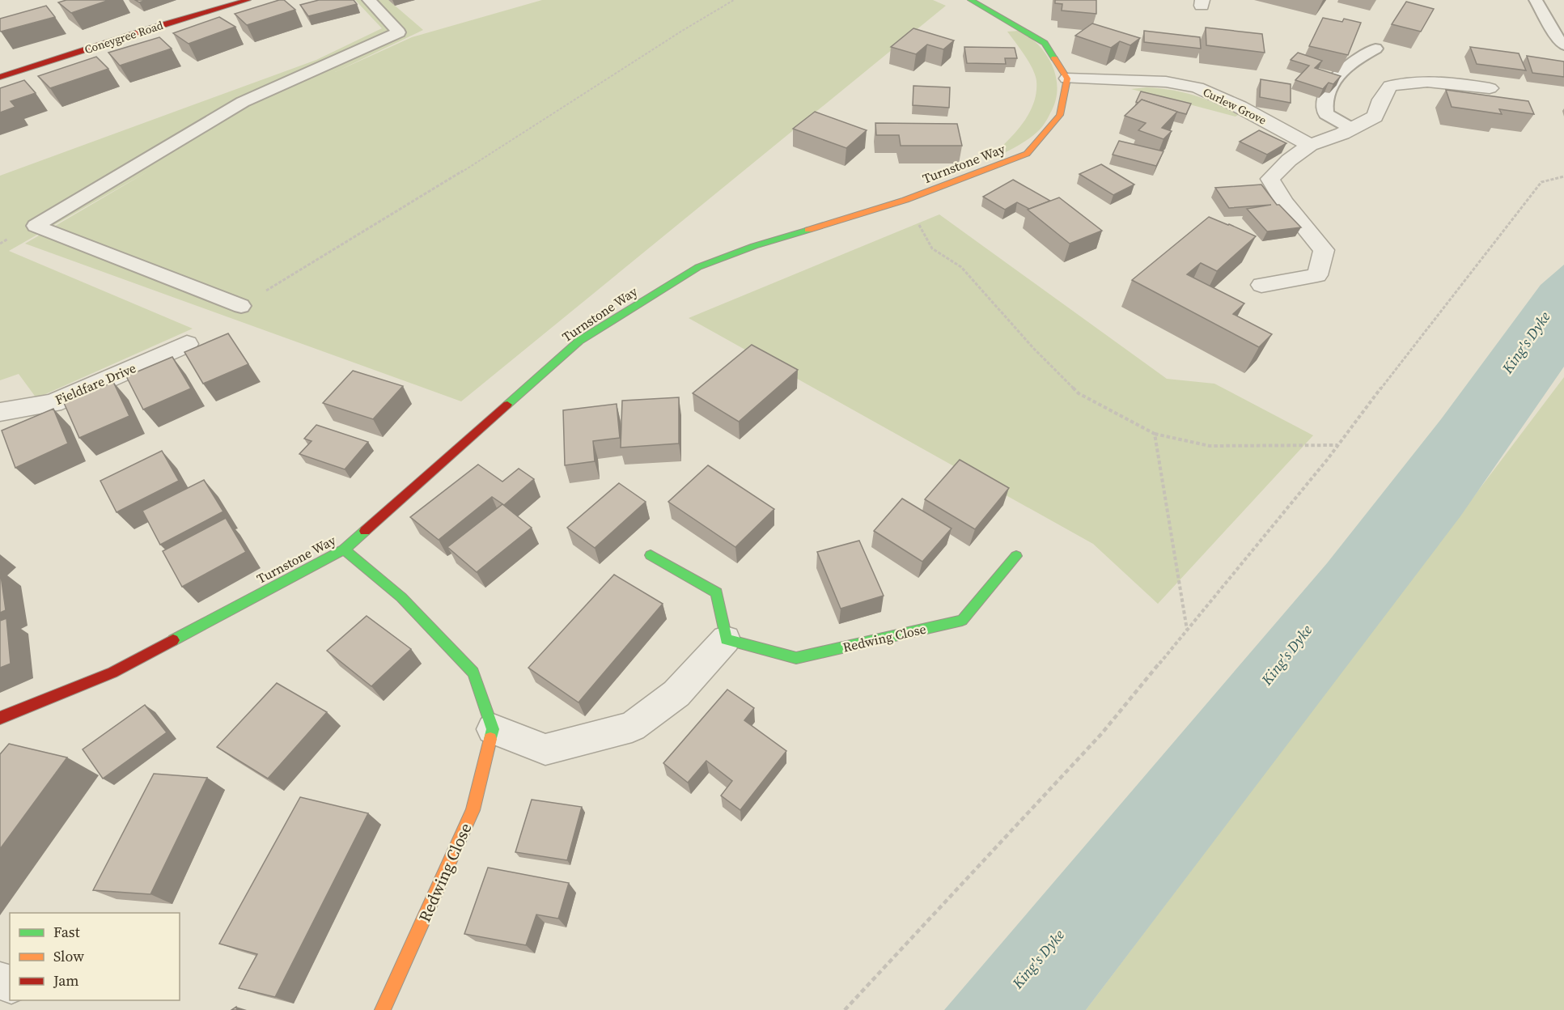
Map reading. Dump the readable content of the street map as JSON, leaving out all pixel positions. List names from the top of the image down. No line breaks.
{"streets":{"street":["Coneygree Road","Curlew Grove","Turnstone Way","Fieldfare Drive","Redwing Close"]},"crossings":[["Curlew Grove","Turnstone Way"]],"water":["King's Dyke"],"legend":["Fast","Slow","Jam"]}
